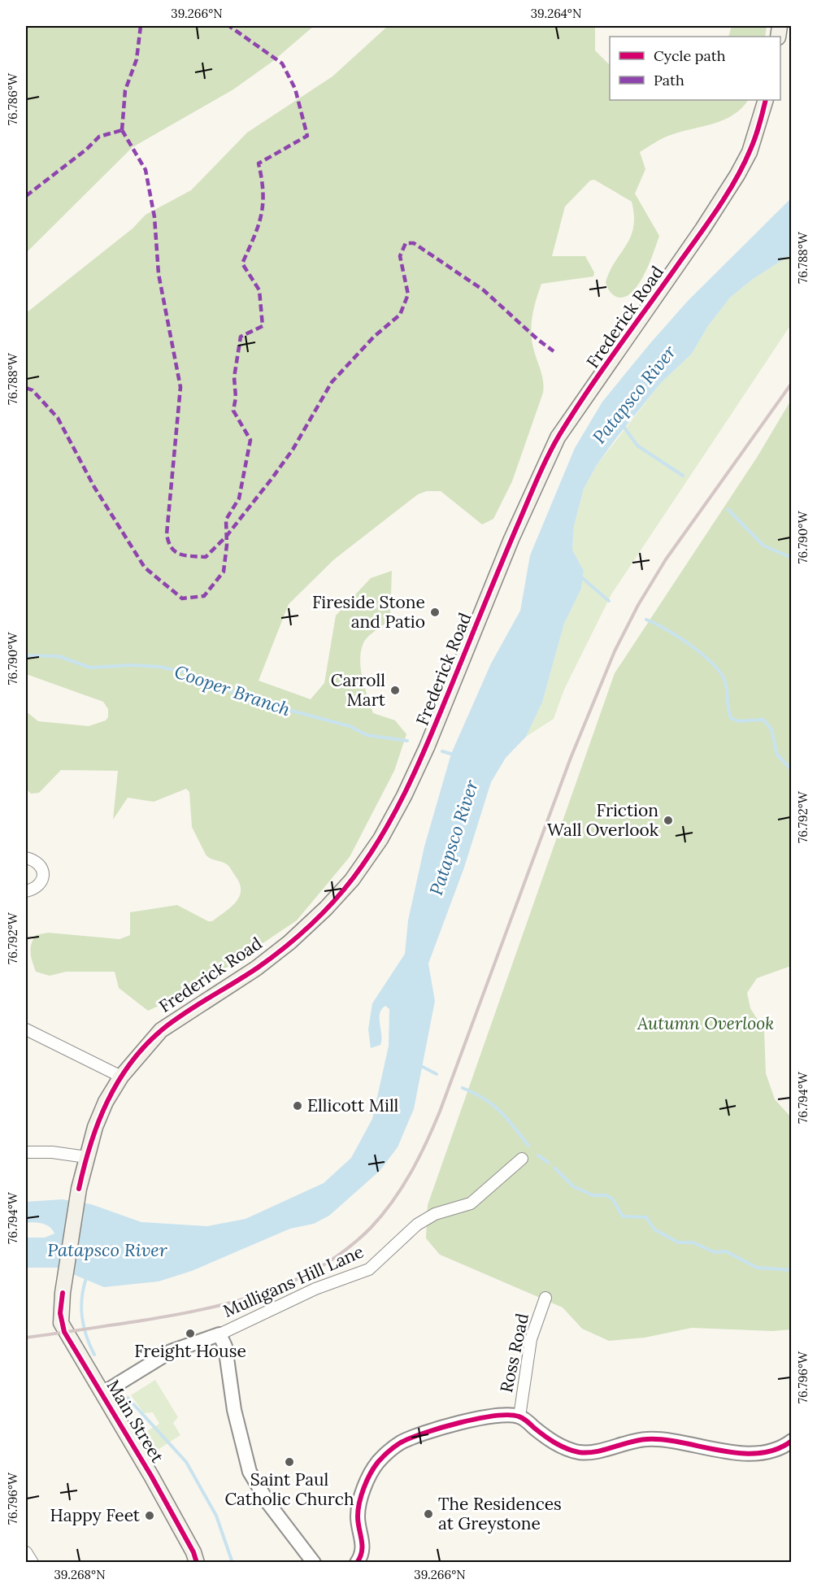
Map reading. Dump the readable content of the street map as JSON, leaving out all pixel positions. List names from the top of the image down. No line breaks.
{"streets":{"main road":["Frederick Road","Main Street"],"street":["Mulligans Hill Lane","Ross Road"]},"crossings":[["Frederick Road","Main Street"]],"water":["Patapsco River","Cooper Branch"],"parks":["Autumn Overlook"],"places":["Fireside Stone and Patio","Carroll Mart","Friction Wall Overlook","Ellicott Mill","Freight House","Saint Paul Catholic Church","The Residences at Greystone","Happy Feet"],"legend":["Cycle path","Path"],"coordinates":["39.266°N","39.264°N","76.786°W","76.788°W","76.790°W","76.792°W","76.794°W","76.796°W","39.268°N"]}
